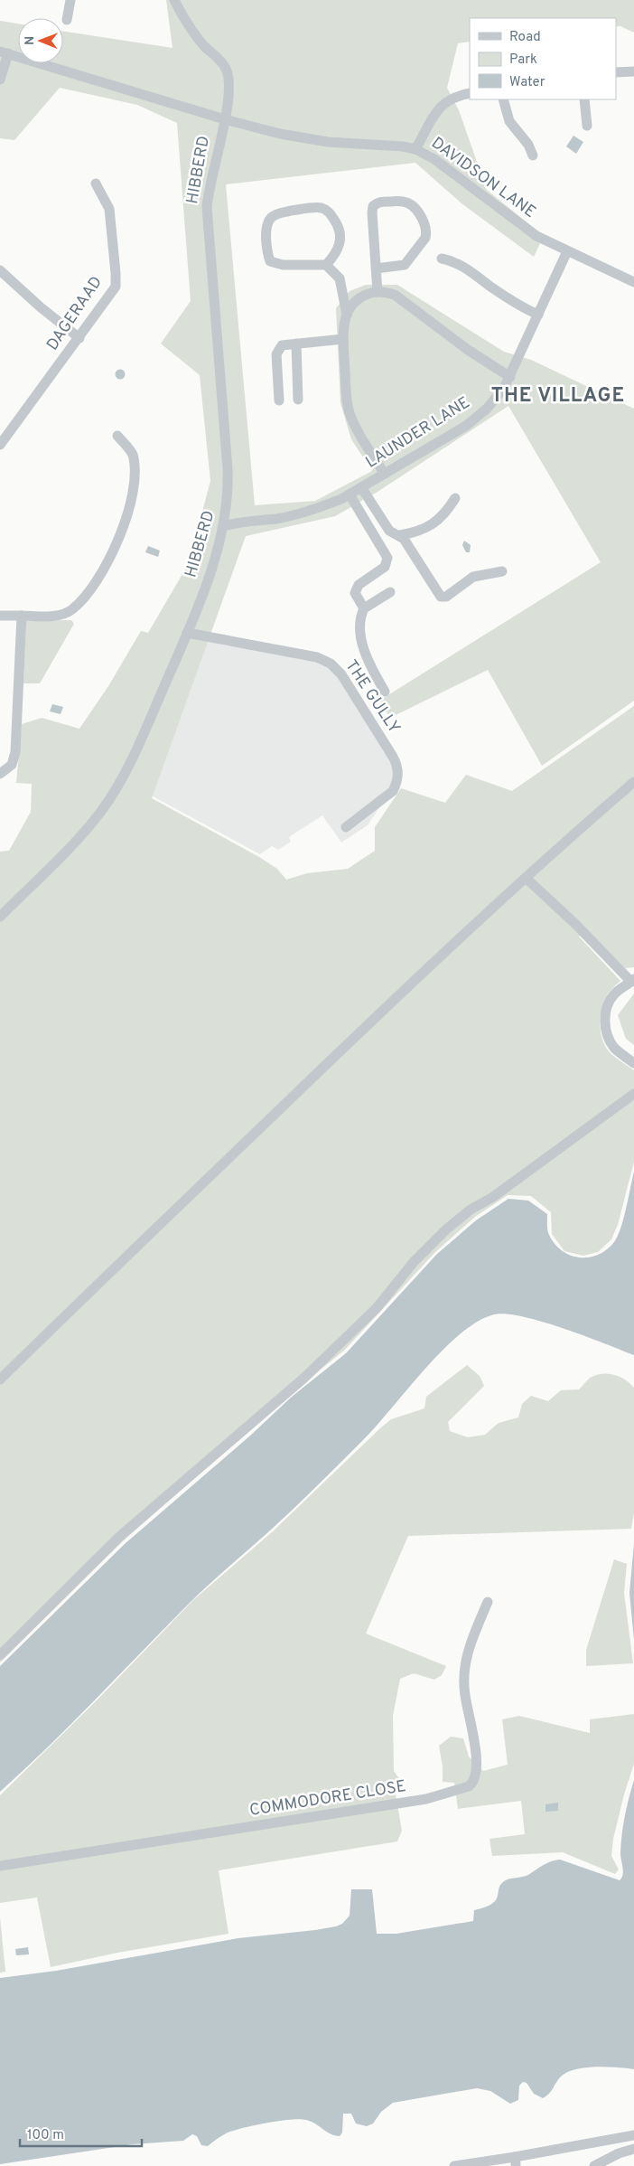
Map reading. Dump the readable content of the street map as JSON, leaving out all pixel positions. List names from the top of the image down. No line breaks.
{"streets":{"street":["HIBBERD","DAVIDSON LANE","DAGERAAD","LAUNDER LANE","THE GULLY","COMMODORE CLOSE"]},"crossings":[["HIBBERD","DAVIDSON LANE"],["HIBBERD","LAUNDER LANE"],["HIBBERD","THE GULLY"],["DAVIDSON LANE","LAUNDER LANE"]],"districts":["THE VILLAGE"],"legend":["Road","Park","Water"],"scale_bar":"100 m","north":"left"}
